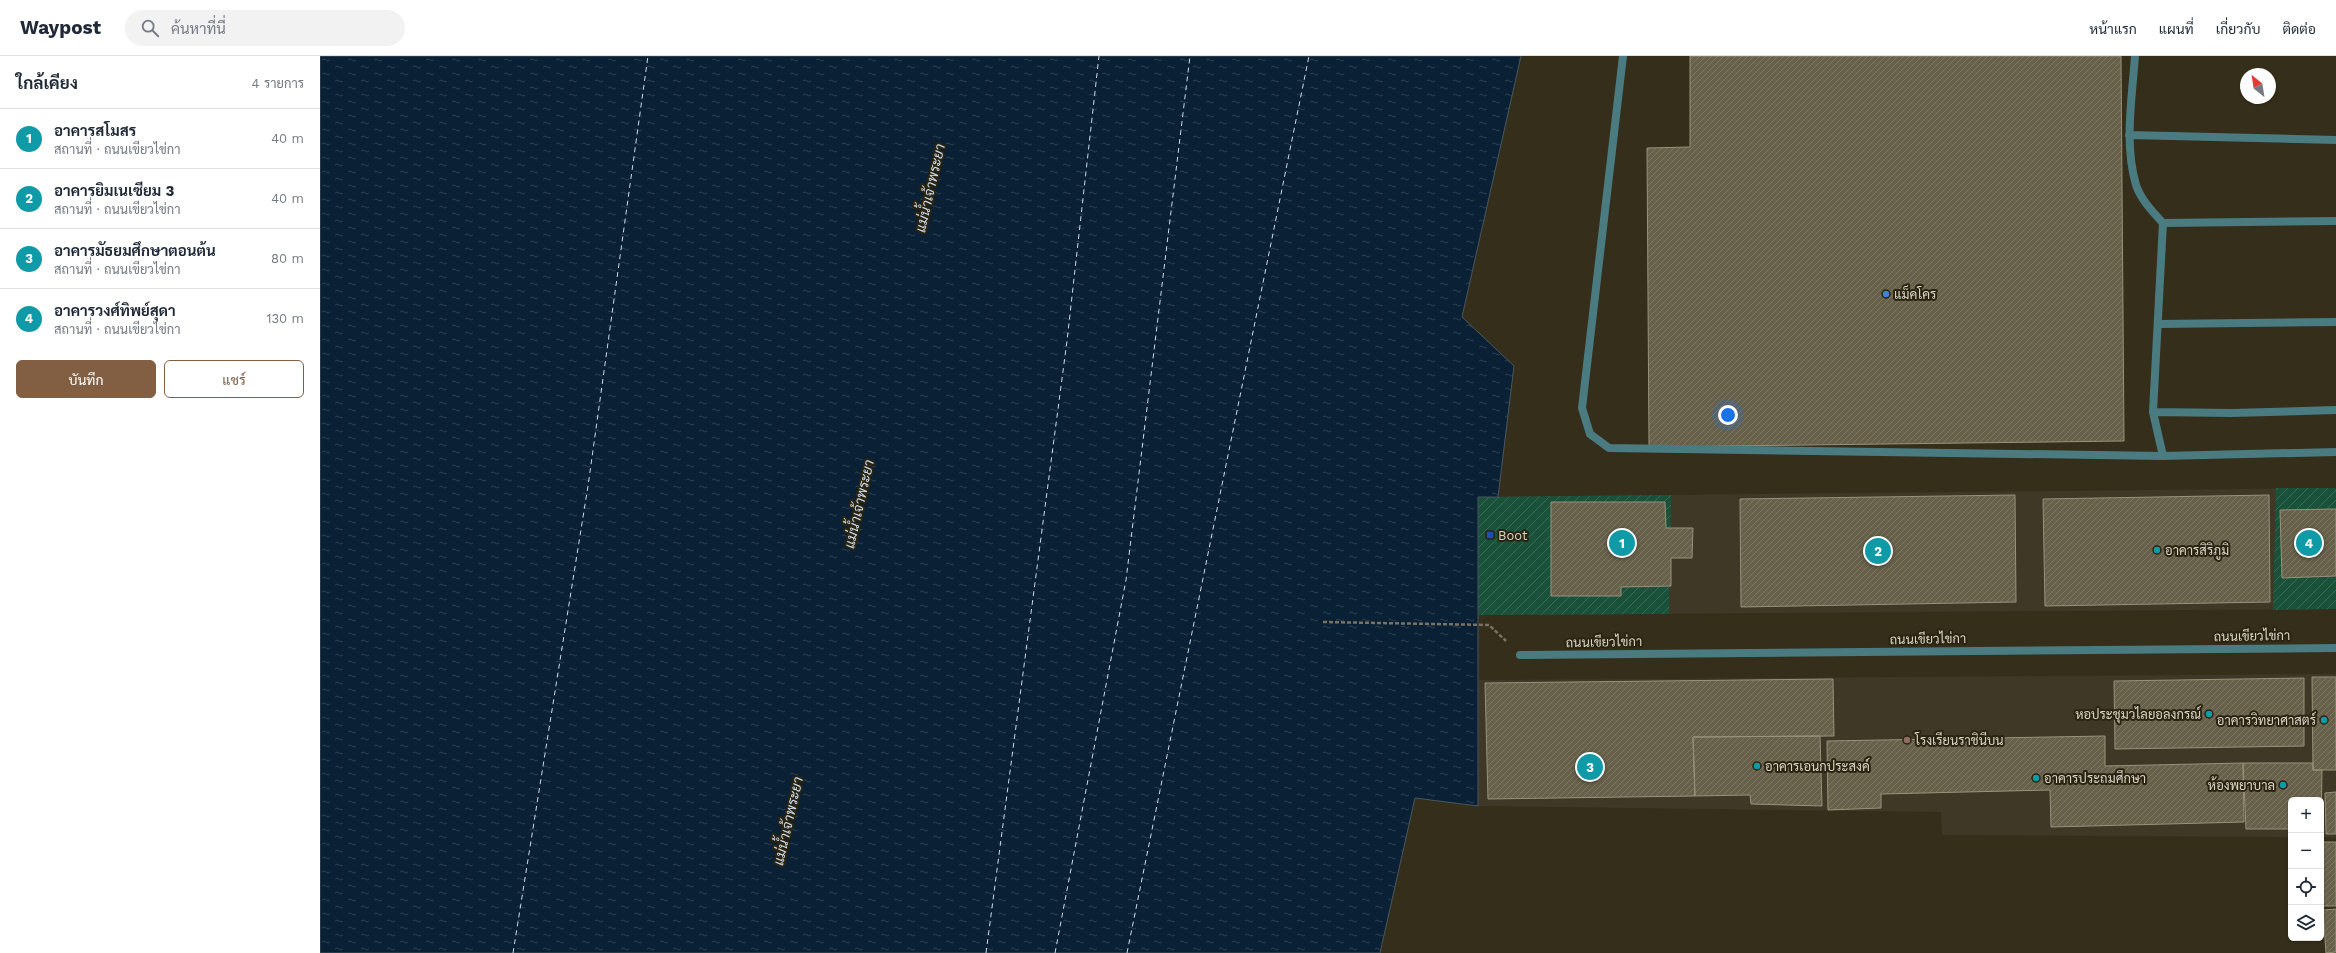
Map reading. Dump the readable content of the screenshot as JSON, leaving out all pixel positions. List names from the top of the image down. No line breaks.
{"streets":{"street":["ถนนเขียวไข่กา"]},"water":["แม่น้ำเจ้าพระยา"],"places":{"other":["แม็คโคร","อาคารสิริภูมิ","หอประชุมวไลยอลงกรณ์","อาคารวิทยาศาสตร์","โรงเรียนราชินีบน","อาคารเอนกประสงค์","อาคารประถมศึกษา","ห้องพยาบาล"],"transit":["Boot"]},"north":"top left","page":{"header":"Waypost","search":"ค้นหาที่นี่","nav":["หน้าแรก","แผนที่","เกี่ยวกับ","ติดต่อ"],"heading":["ใกล้เคียง","4 รายการ"],"list":[{"mark":"1","name":"อาคารสโมสร","note":"สถานที่ · ถนนเขียวไข่กา","value":"40 m"},{"mark":"2","name":"อาคารยิมเนเซียม 3","note":"สถานที่ · ถนนเขียวไข่กา","value":"40 m"},{"mark":"3","name":"อาคารมัธยมศึกษาตอนต้น","note":"สถานที่ · ถนนเขียวไข่กา","value":"80 m"},{"mark":"4","name":"อาคารวงศ์ทิพย์สุดา","note":"สถานที่ · ถนนเขียวไข่กา","value":"130 m"}],"buttons":["บันทึก","แชร์"],"pins":["1","4","2","3"],"map_buttons":["+","−"]}}
